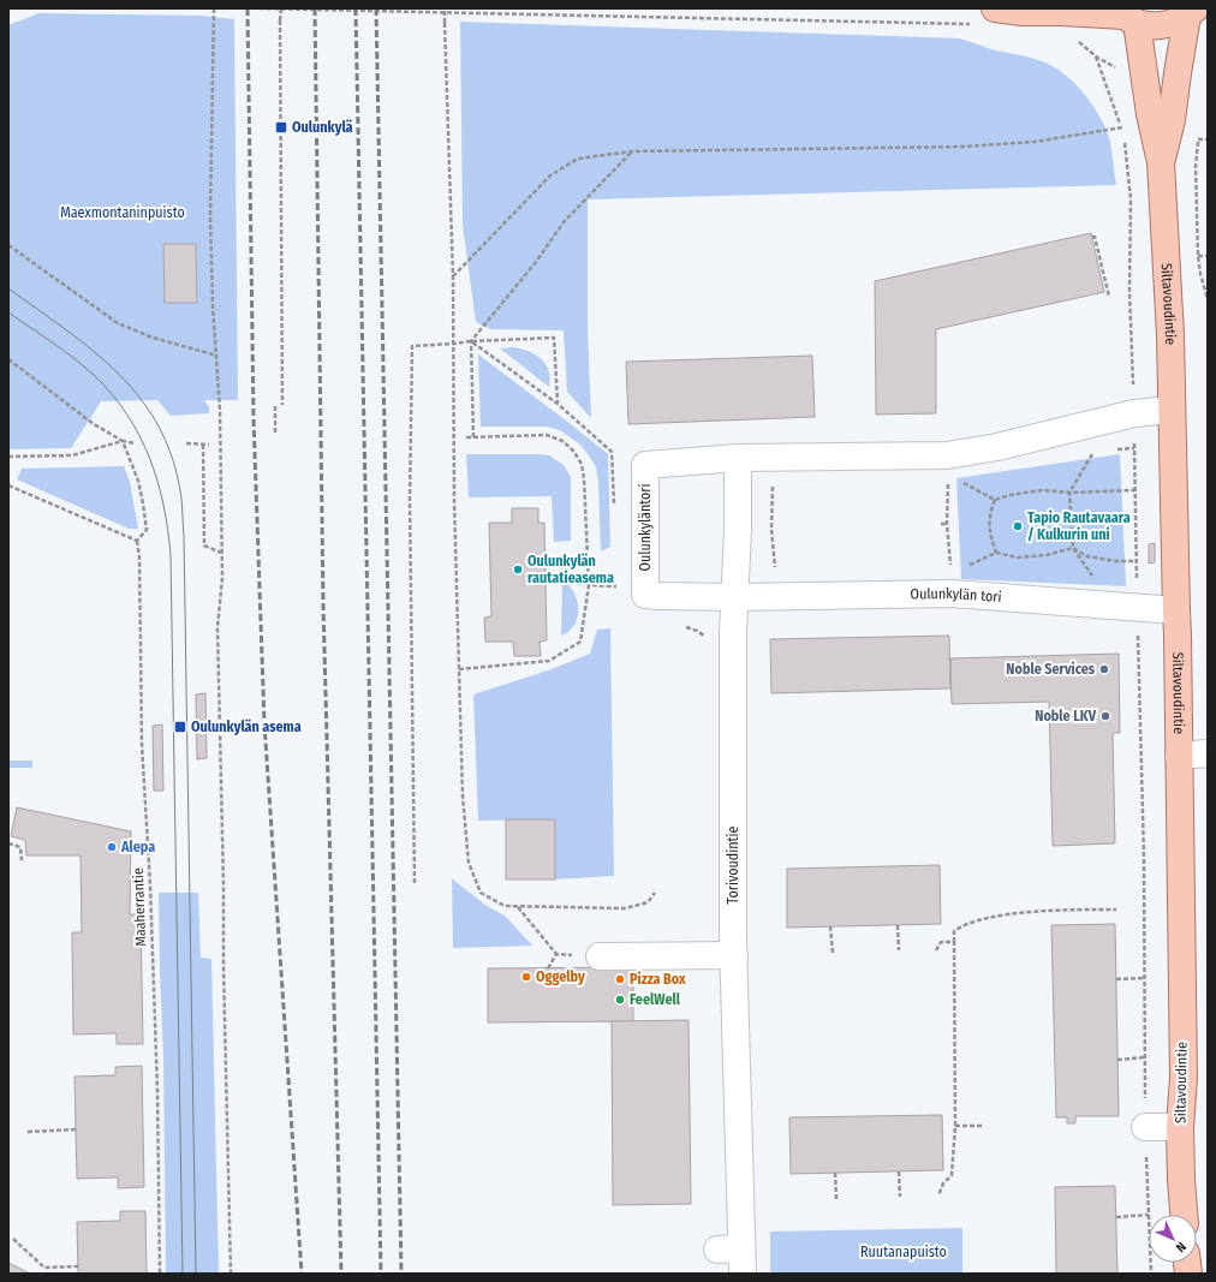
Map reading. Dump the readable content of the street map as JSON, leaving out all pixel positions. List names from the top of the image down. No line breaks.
{"streets":{"main road":["Siltavoudintie"],"street":["Oulunkyläntori","Oulunkylän tori","Torivoudintie"],"path":["Maaherrantie"]},"crossings":[["Siltavoudintie","Oulunkylän tori"],["Oulunkyläntori","Oulunkylän tori"],["Oulunkyläntori","Torivoudintie"],["Oulunkylän tori","Torivoudintie"]],"parks":["Maexmontaninpuisto","Ruutanapuisto"],"places":{"transit":["Oulunkylä","Oulunkylän asema"],"other":["Tapio Rautavaara / Kulkurin uni","Oulunkylän rautatieasema","Noble Services","Noble LKV","Alepa","Oggelby","Pizza Box","FeelWell"]},"north":"bottom right"}
